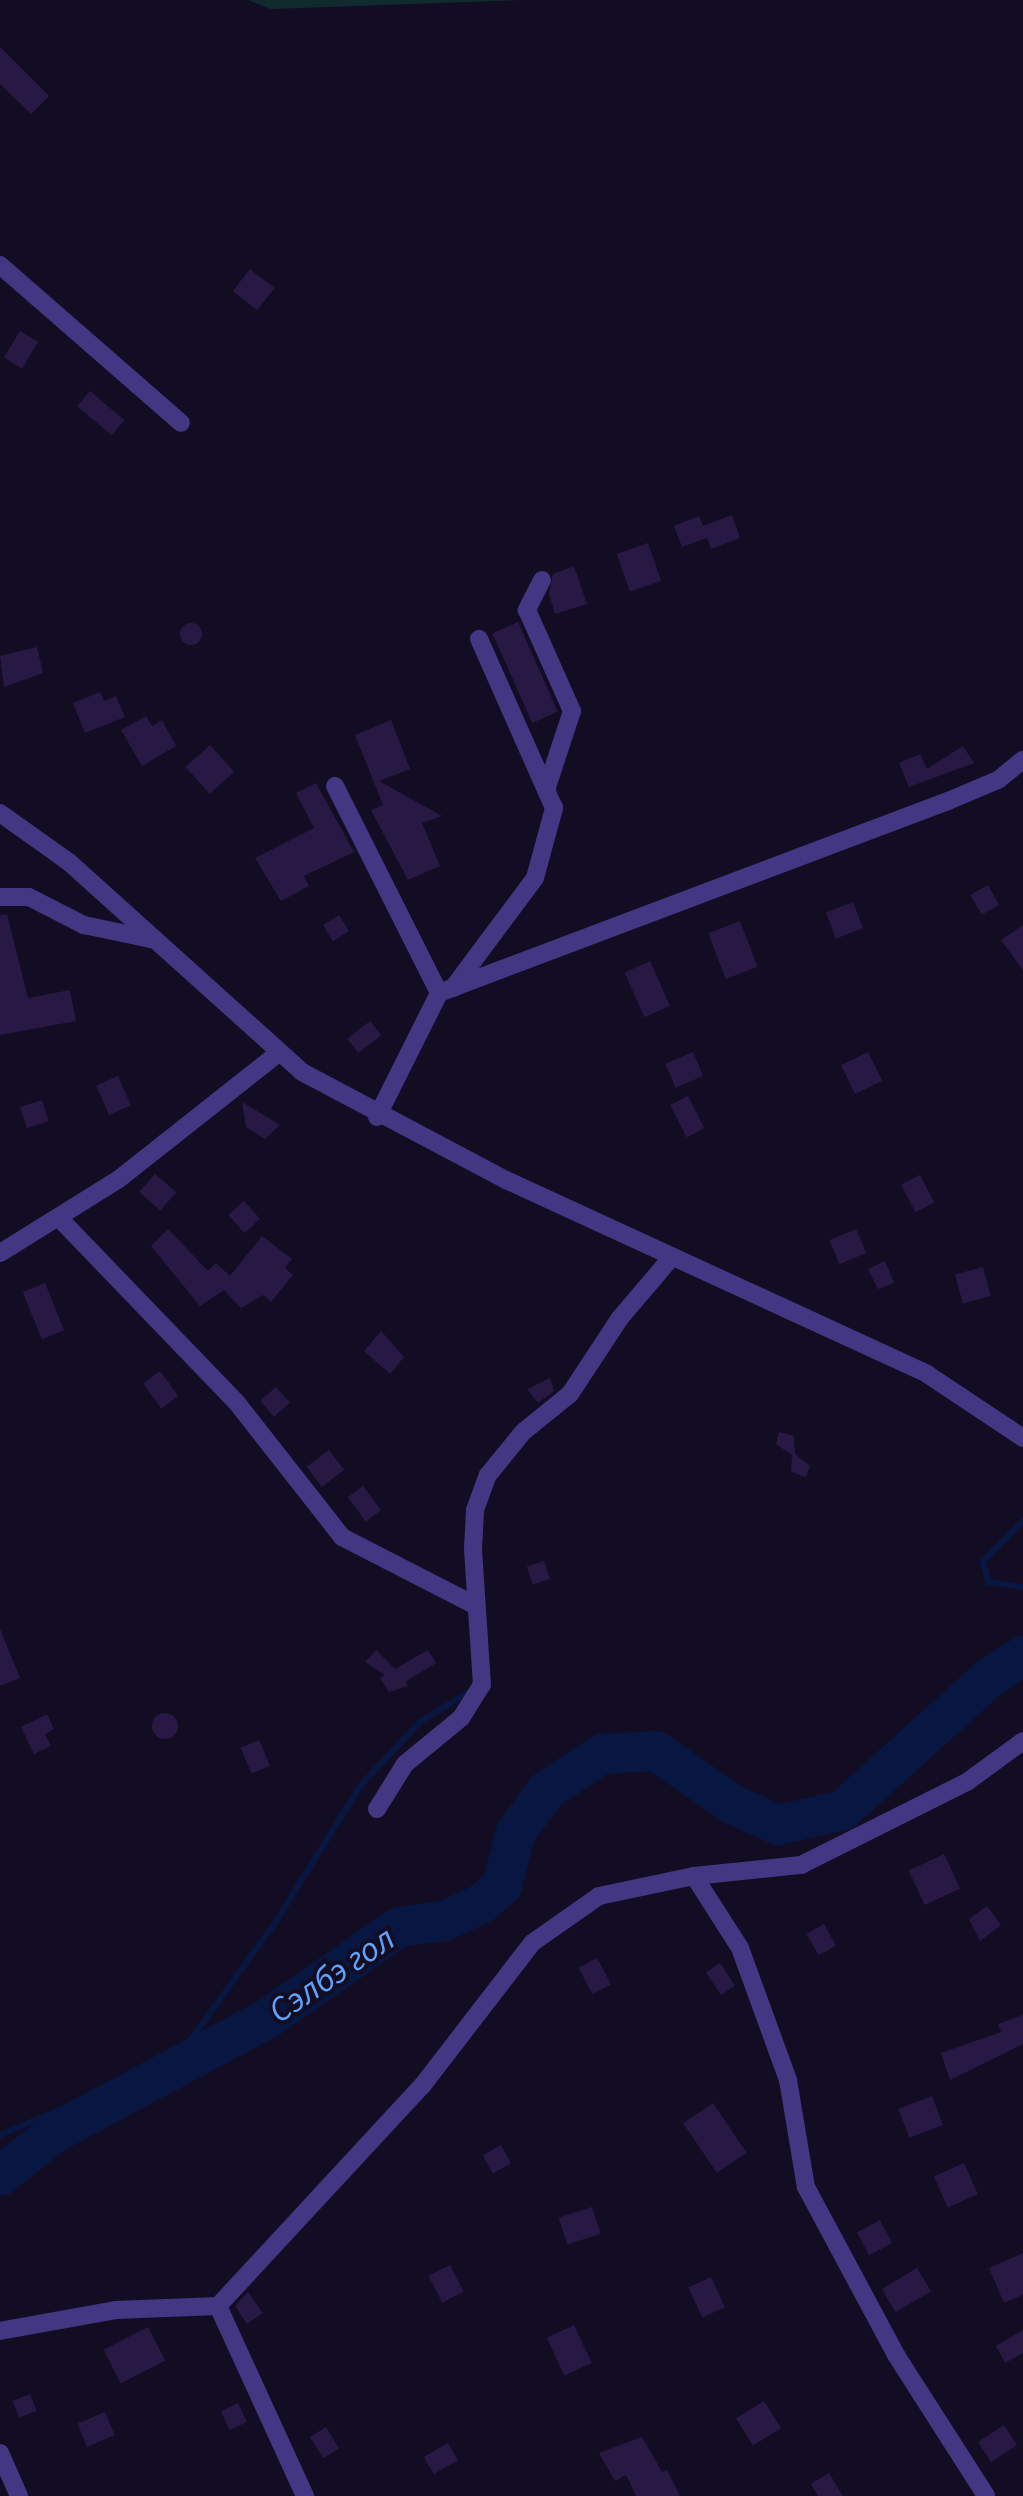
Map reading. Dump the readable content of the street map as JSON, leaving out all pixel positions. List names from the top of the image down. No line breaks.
{"water":["Сэлбэ гол"]}
